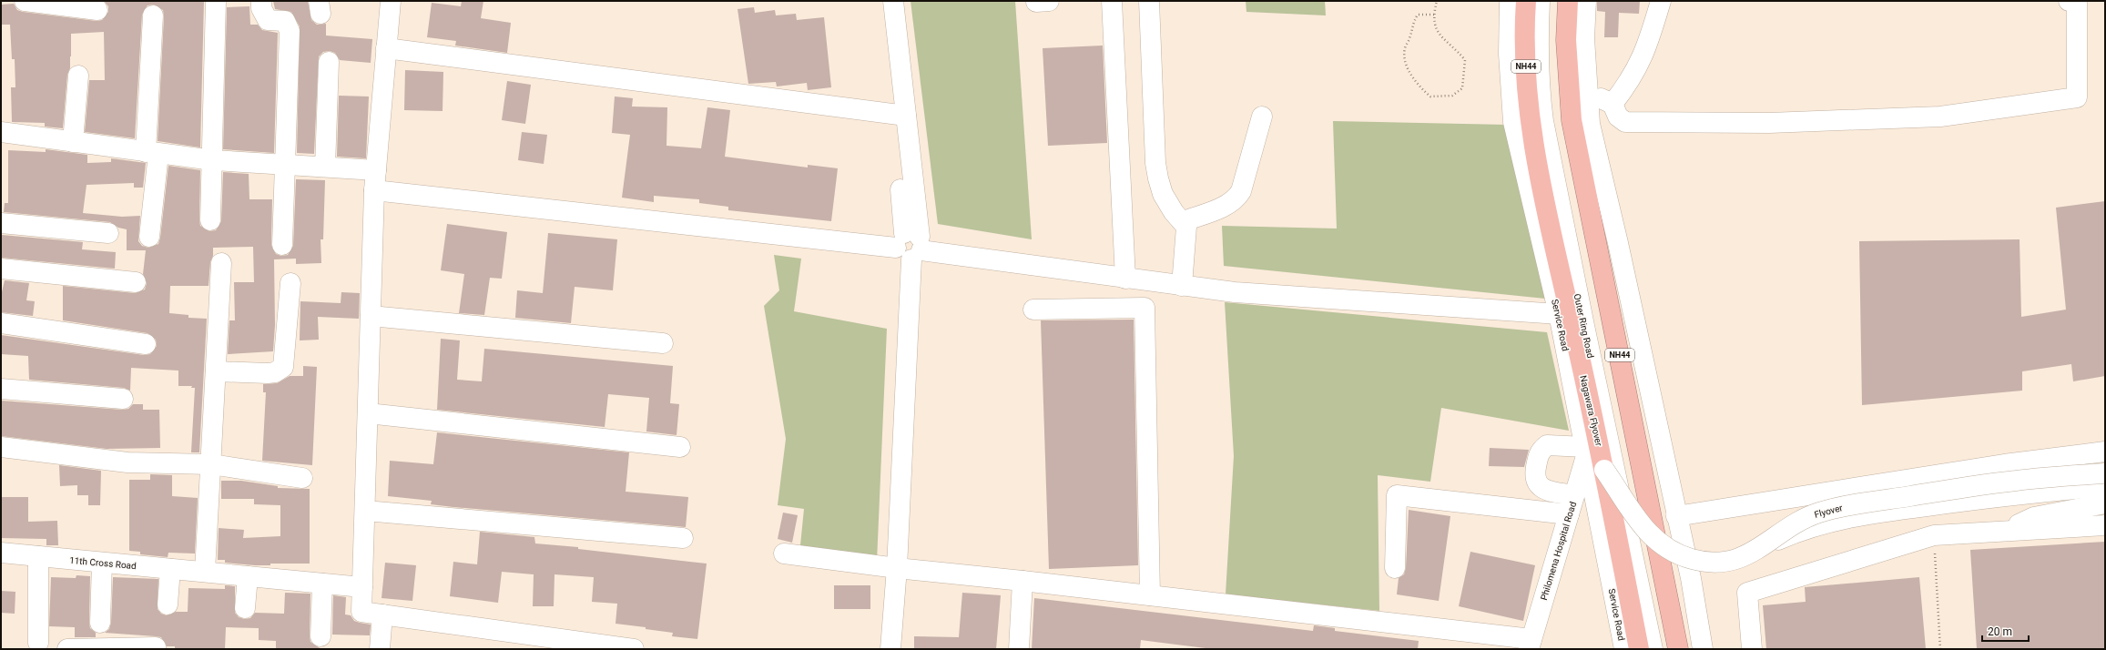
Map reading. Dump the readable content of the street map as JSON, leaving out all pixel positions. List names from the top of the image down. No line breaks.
{"streets":{"highway":["NH44","Nagawara Flyover"],"street":["Service Road","Outer Ring Road","Flyover","Philomena Hospital Road","11th Cross Road"]},"crossings":[["Service Road","Philomena Hospital Road"],["Nagawara Flyover","Flyover"]],"scale_bar":"20 m"}
